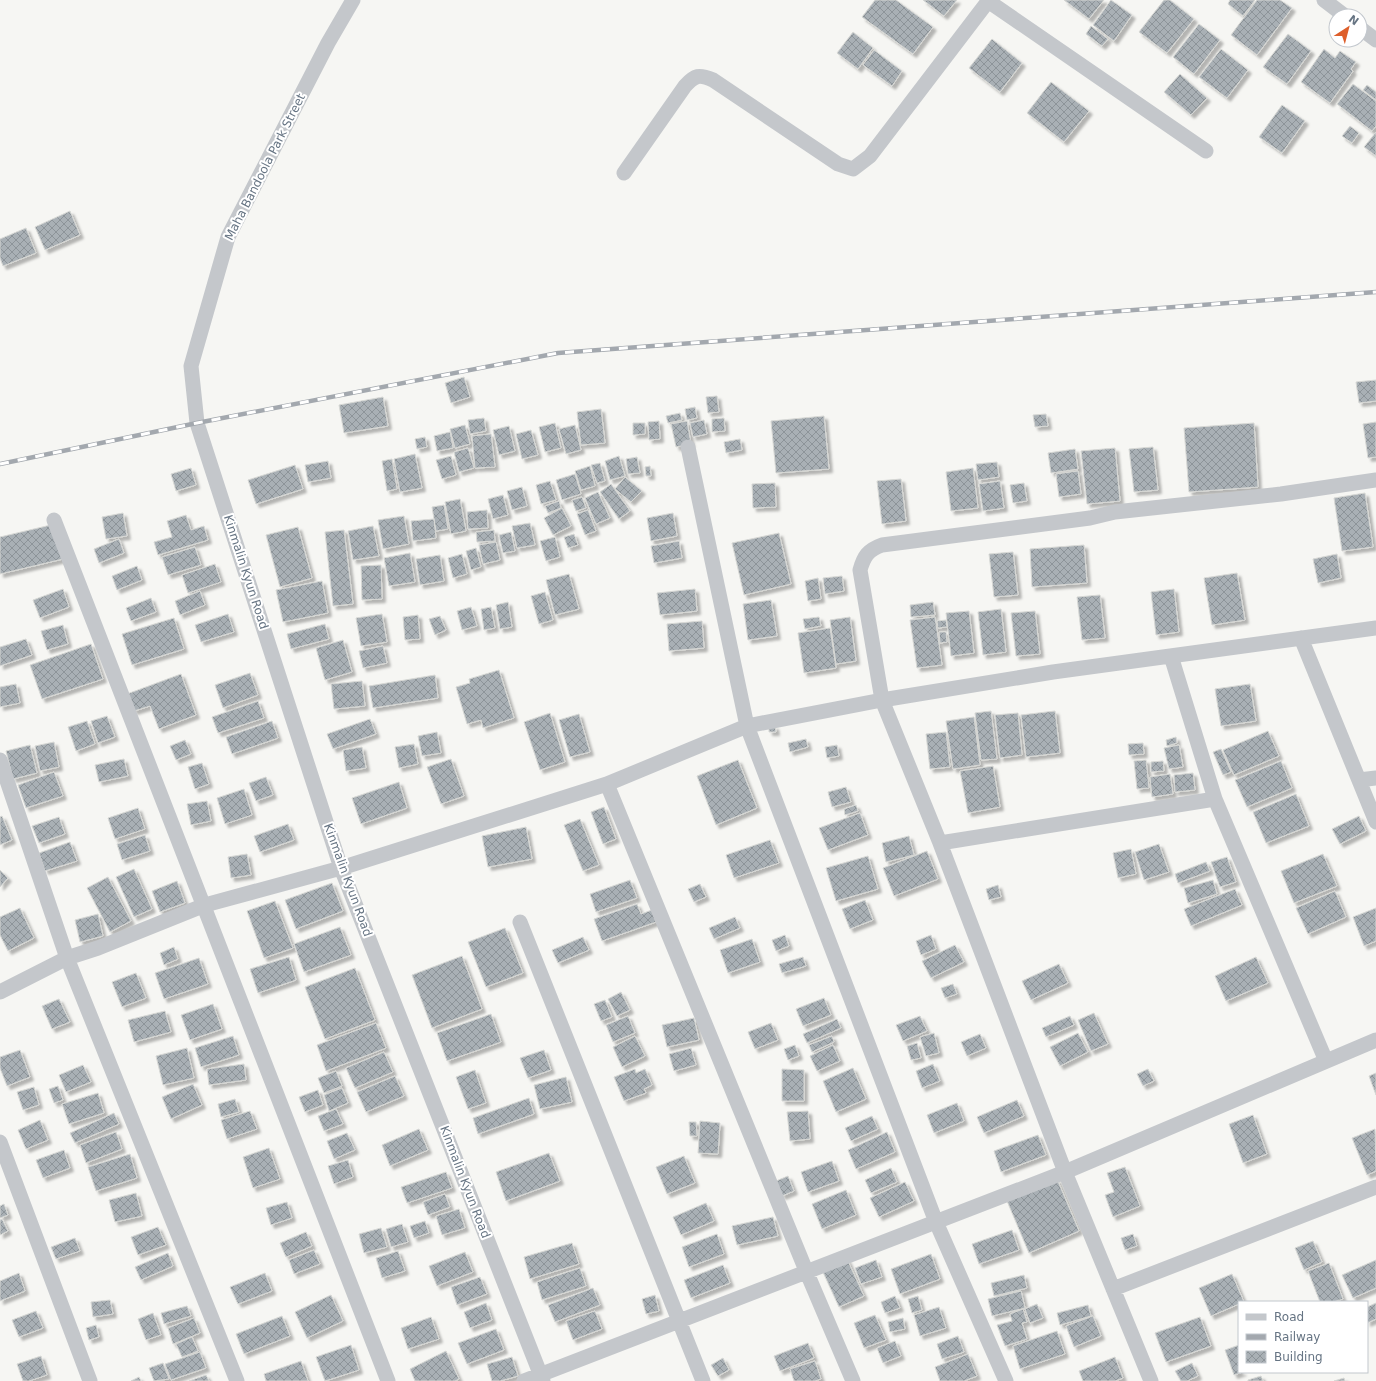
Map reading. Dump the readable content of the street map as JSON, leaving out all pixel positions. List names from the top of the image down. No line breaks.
{"streets":{"street":["Maha Bandoola Park Street","Kinmalin Kyun Road"]},"crossings":[["Maha Bandoola Park Street","Kinmalin Kyun Road"]],"legend":["Road","Railway","Building"],"north":"top right"}
